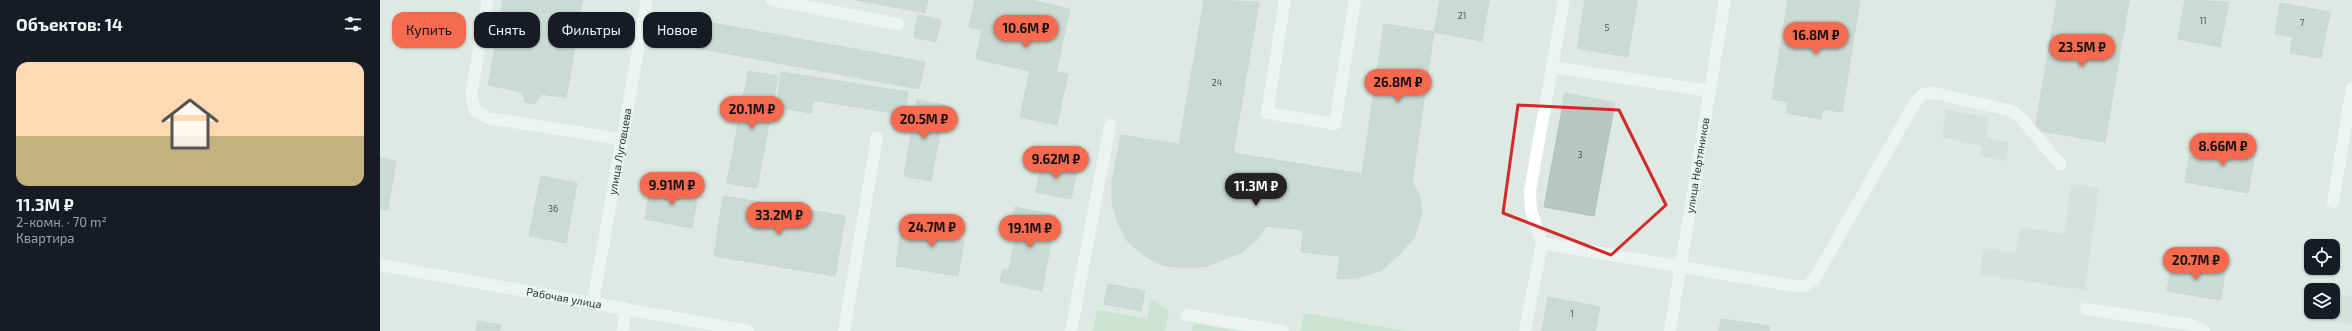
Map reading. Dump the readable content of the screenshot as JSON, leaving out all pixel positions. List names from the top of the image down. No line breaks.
{"streets":{"street":["улица Луговцева","улица Нефтяников","Рабочая улица"]},"crossings":[["улица Луговцева","Рабочая улица"]],"house_numbers":["21","11","7","5","24","3","36","1"],"page":{"heading":"Объектов: 14","chip":["Купить","Снять","Фильтры","Новое"],"price":["10.6M ₽","16.8M ₽","23.5M ₽","26.8M ₽","20.1M ₽","20.5M ₽","8.66M ₽","9.62M ₽","9.91M ₽","11.3M ₽","33.2M ₽","24.7M ₽","19.1M ₽","20.7M ₽"],"list":[{"name":"11.3M ₽","note":"2-комн. · 70 m² · Квартира"}]}}
